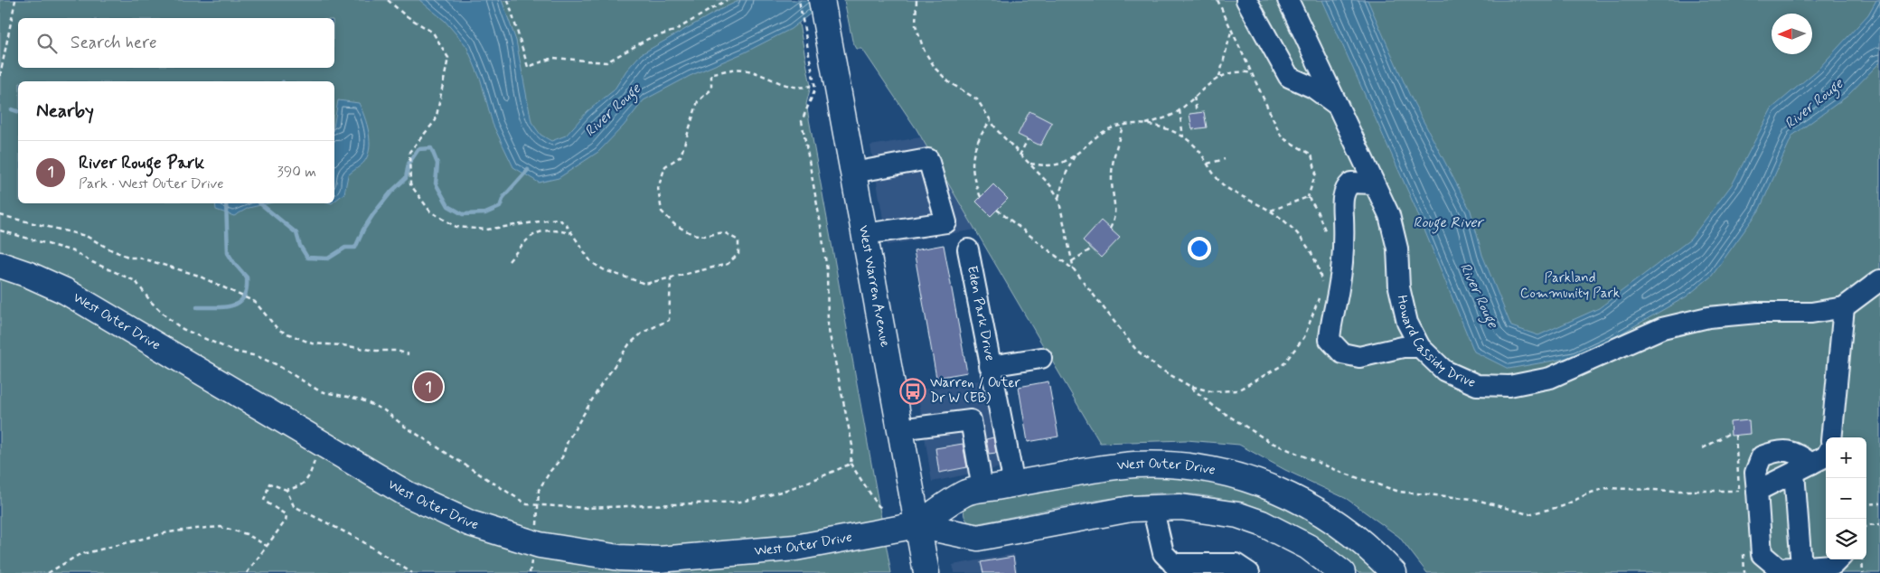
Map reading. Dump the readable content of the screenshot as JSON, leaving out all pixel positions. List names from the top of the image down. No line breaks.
{"streets":{"main road":["West Warren Avenue","West Outer Drive"],"street":["Eden Park Drive","Howard Cassidy Drive"]},"crossings":[["West Warren Avenue","West Outer Drive"],["Eden Park Drive","West Outer Drive"]],"water":["River Rouge","Rouge River"],"parks":["Parkland Community Park"],"places":{"bus stop":["Warren / Outer Dr W (EB)"]},"north":"left","page":{"search":"Search here","heading":"Nearby","list":[{"mark":"1","name":"River Rouge Park","note":"Park · West Outer Drive","value":"390 m"}],"pins":"1","map_buttons":["+","−"]}}
